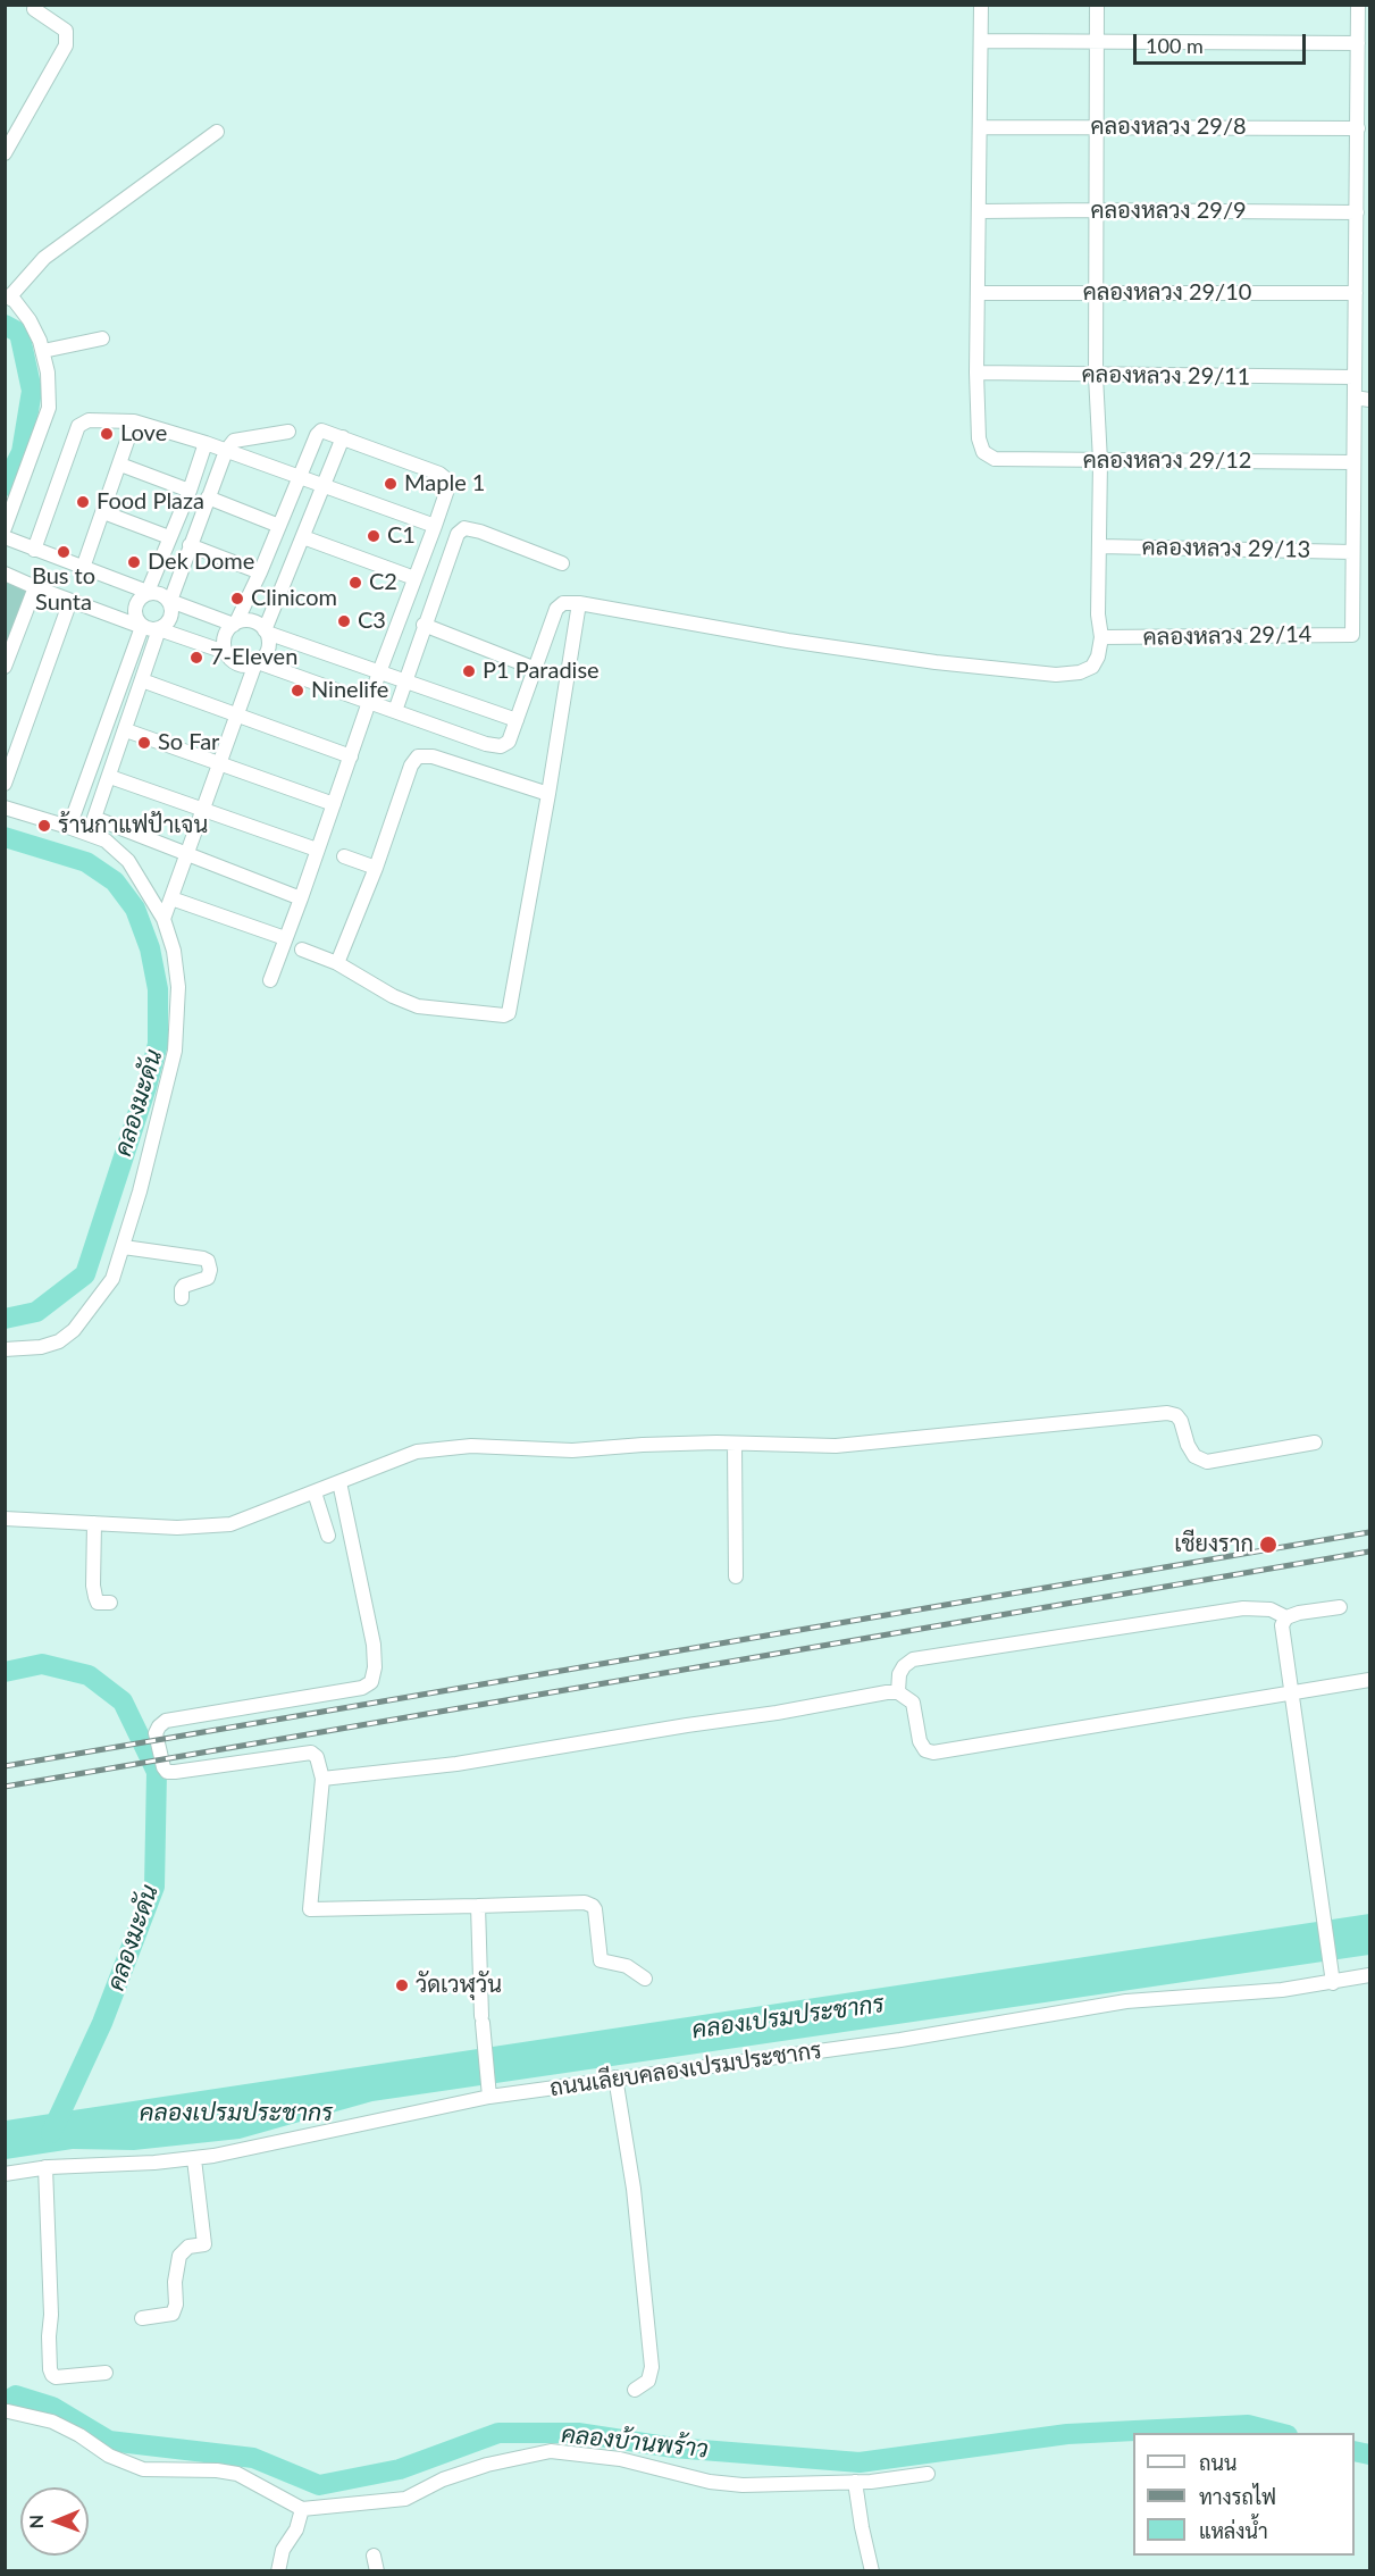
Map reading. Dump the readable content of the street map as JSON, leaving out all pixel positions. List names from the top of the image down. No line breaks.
{"streets":{"street":["คลองหลวง 29/8","คลองหลวง 29/9","คลองหลวง 29/10","คลองหลวง 29/11","คลองหลวง 29/12","คลองหลวง 29/13","คลองหลวง 29/14","ถนนเลียบคลองเปรมประชากร"]},"crossings":[["คลองหลวง 29/11","คลองหลวง 29/12"],["คลองหลวง 29/13","คลองหลวง 29/14"]],"water":["คลองมะดัน","คลองเปรมประชากร","คลองบ้านพร้าว"],"places":["Love","Maple 1","Food Plaza","C1","Bus to Sunta","Dek Dome","C2","Clinicom","C3","7-Eleven","P1 Paradise","Ninelife","So Far","ร้านกาแฟป้าเจน","เชียงราก","วัดเวฬุวัน"],"legend":["ถนน","ทางรถไฟ","แหล่งน้ำ"],"scale_bar":"100 m","north":"left"}
